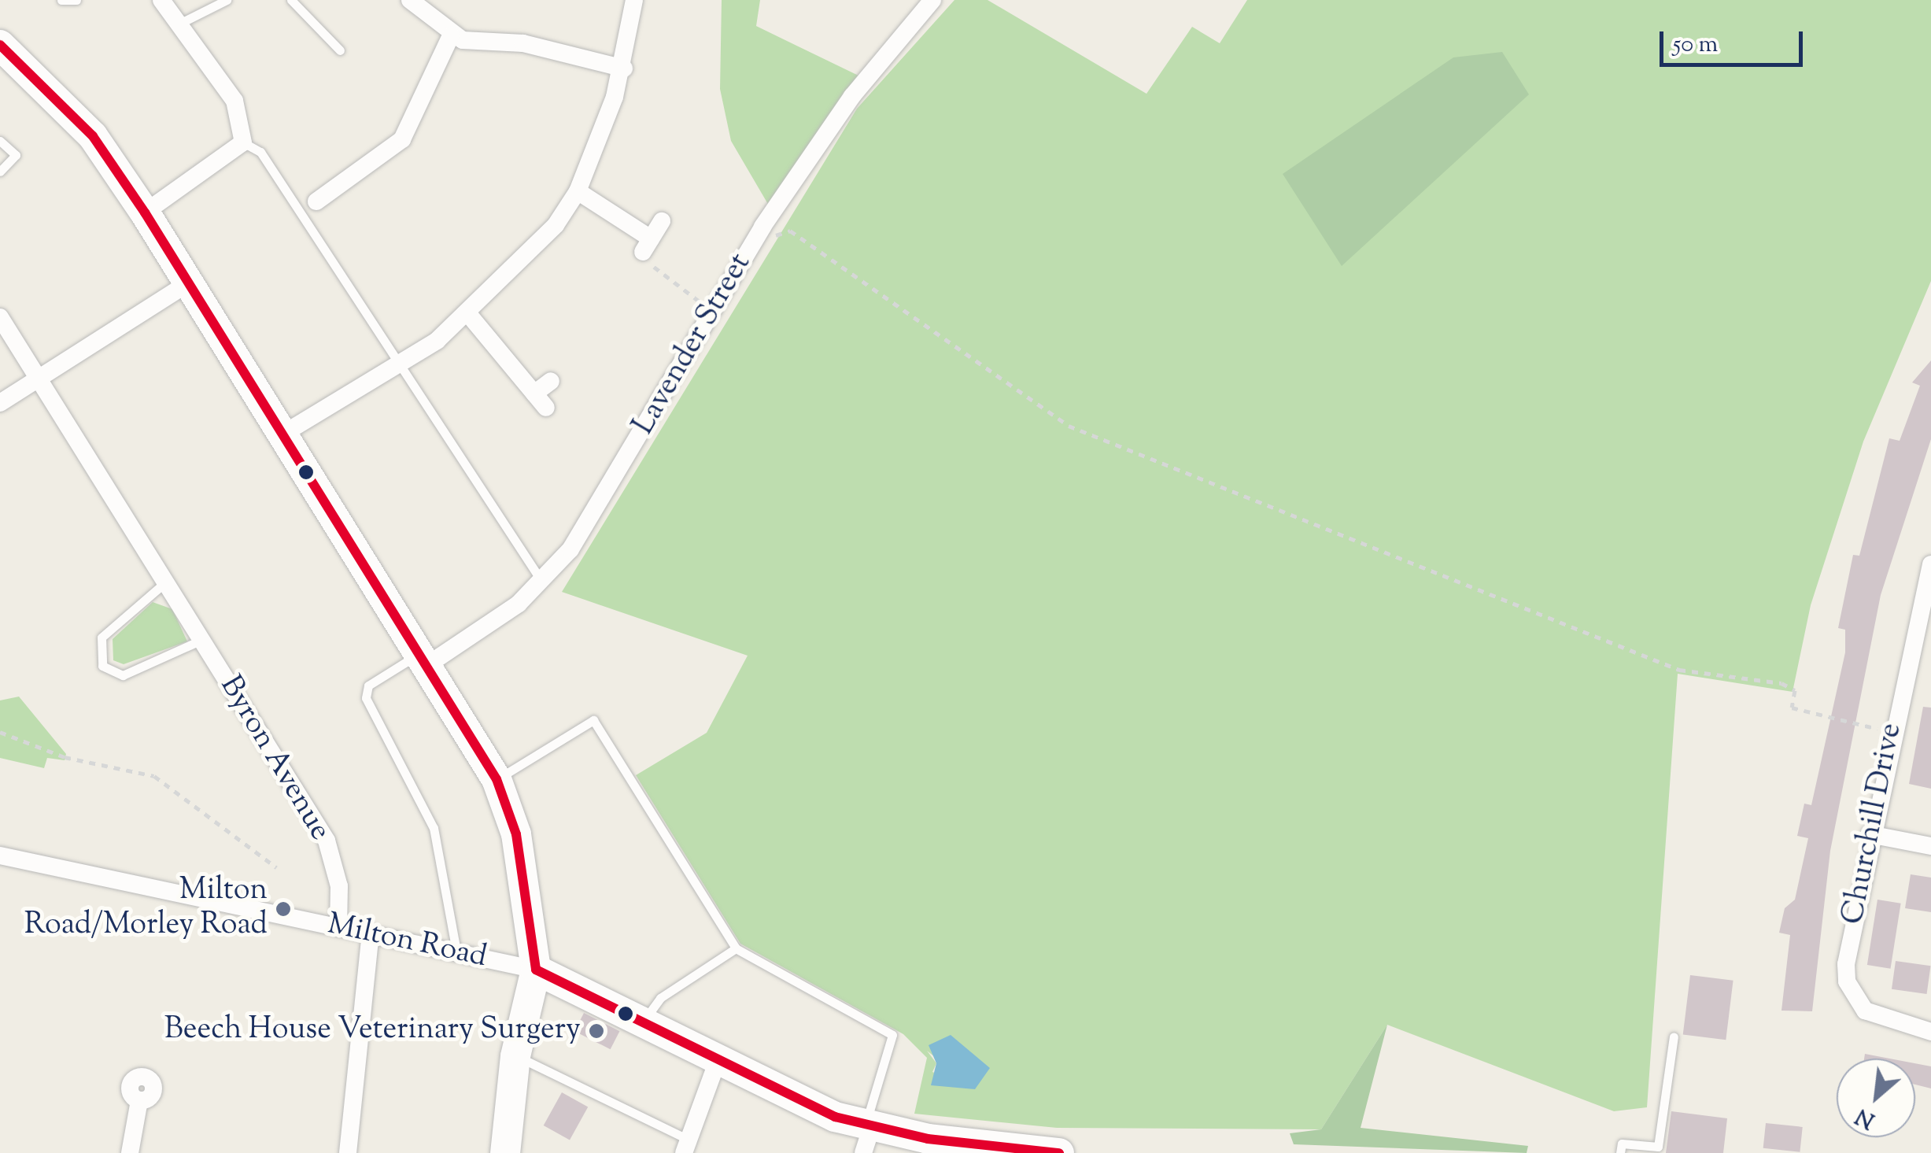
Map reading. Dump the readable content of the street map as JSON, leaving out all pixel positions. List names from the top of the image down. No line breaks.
{"streets":{"street":["Lavender Street","Byron Avenue","Churchill Drive","Milton Road"]},"crossings":[["Byron Avenue","Milton Road"]],"places":["Milton Road/Morley Road","Beech House Veterinary Surgery"],"scale_bar":"50 m","north":"bottom left"}
